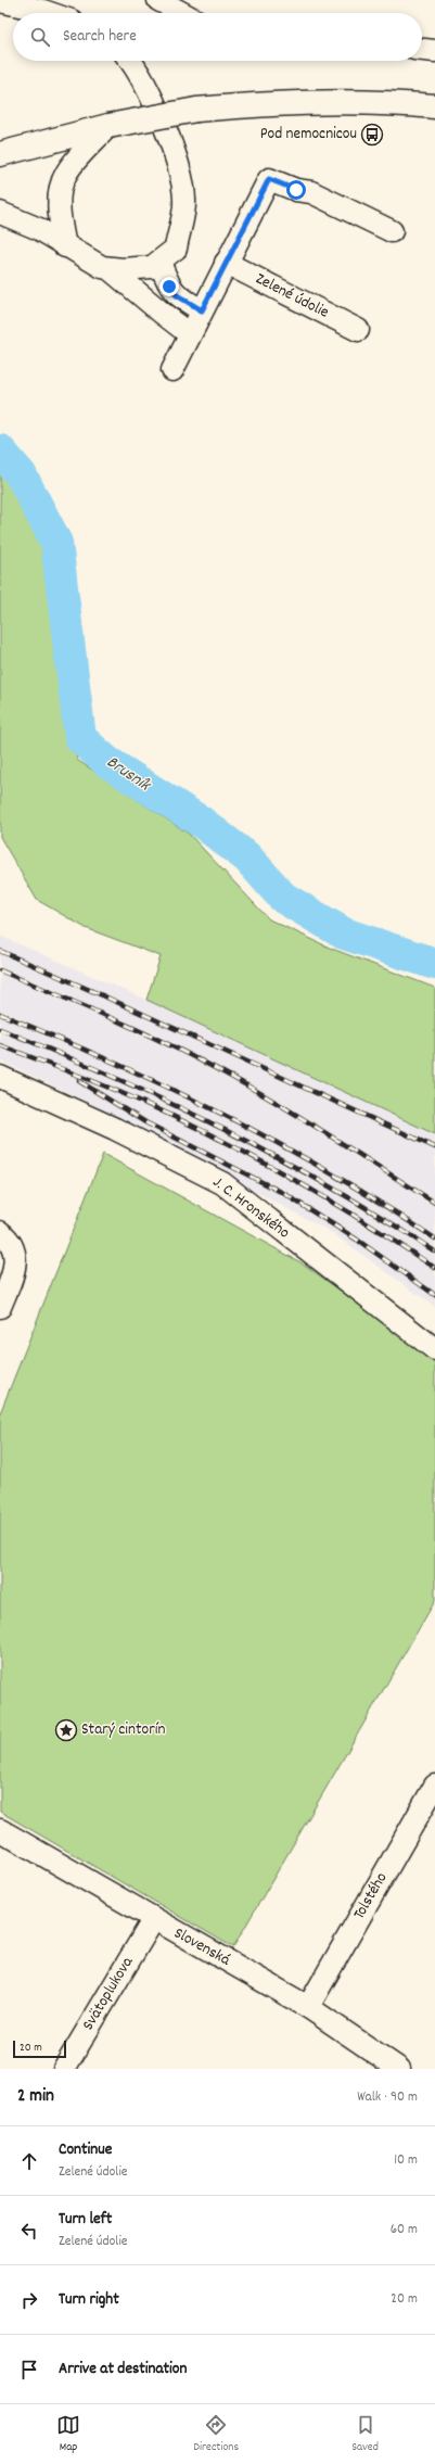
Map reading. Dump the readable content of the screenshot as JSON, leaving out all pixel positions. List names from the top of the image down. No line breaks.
{"streets":{"street":["Zelené údolie","J. C. Hronského","Tolstého","Slovenská","Svätoplukova"]},"crossings":[["Tolstého","Slovenská"],["Slovenská","Svätoplukova"]],"water":["Brusník"],"places":{"bus stop":["Pod nemocnicou"],"place":["Starý cintorín"]},"scale_bar":"20 m","page":{"search":"Search here","scale":"20 m","heading":["2 min","Walk · 90 m"],"list":[["Continue","Zelené údolie","10 m"],["Turn left","Zelené údolie","60 m"],["Turn right","20 m"],"Arrive at destination"],"nav":["Map","Directions","Saved"]}}
